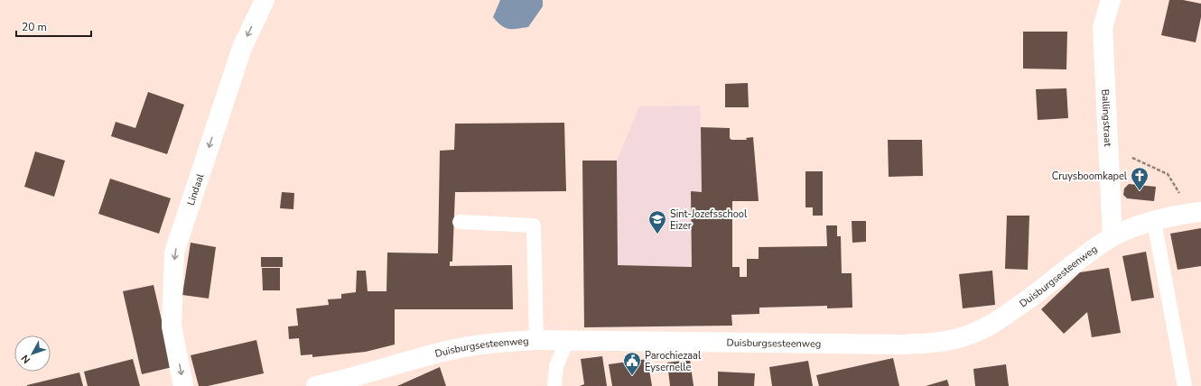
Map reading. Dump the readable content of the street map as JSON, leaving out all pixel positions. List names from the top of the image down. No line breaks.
{"streets":{"street":["Ballingstraat","Lindaal","Duisburgsesteenweg"]},"crossings":[["Ballingstraat","Duisburgsesteenweg"]],"one_way":["Lindaal"],"places":{"church":["Cruysboomkapel"],"school or university":["Sint-Jozefsschool Eizer"],"public building":["Parochiezaal Eysernelle"]},"scale_bar":"20 m","north":"bottom left"}
